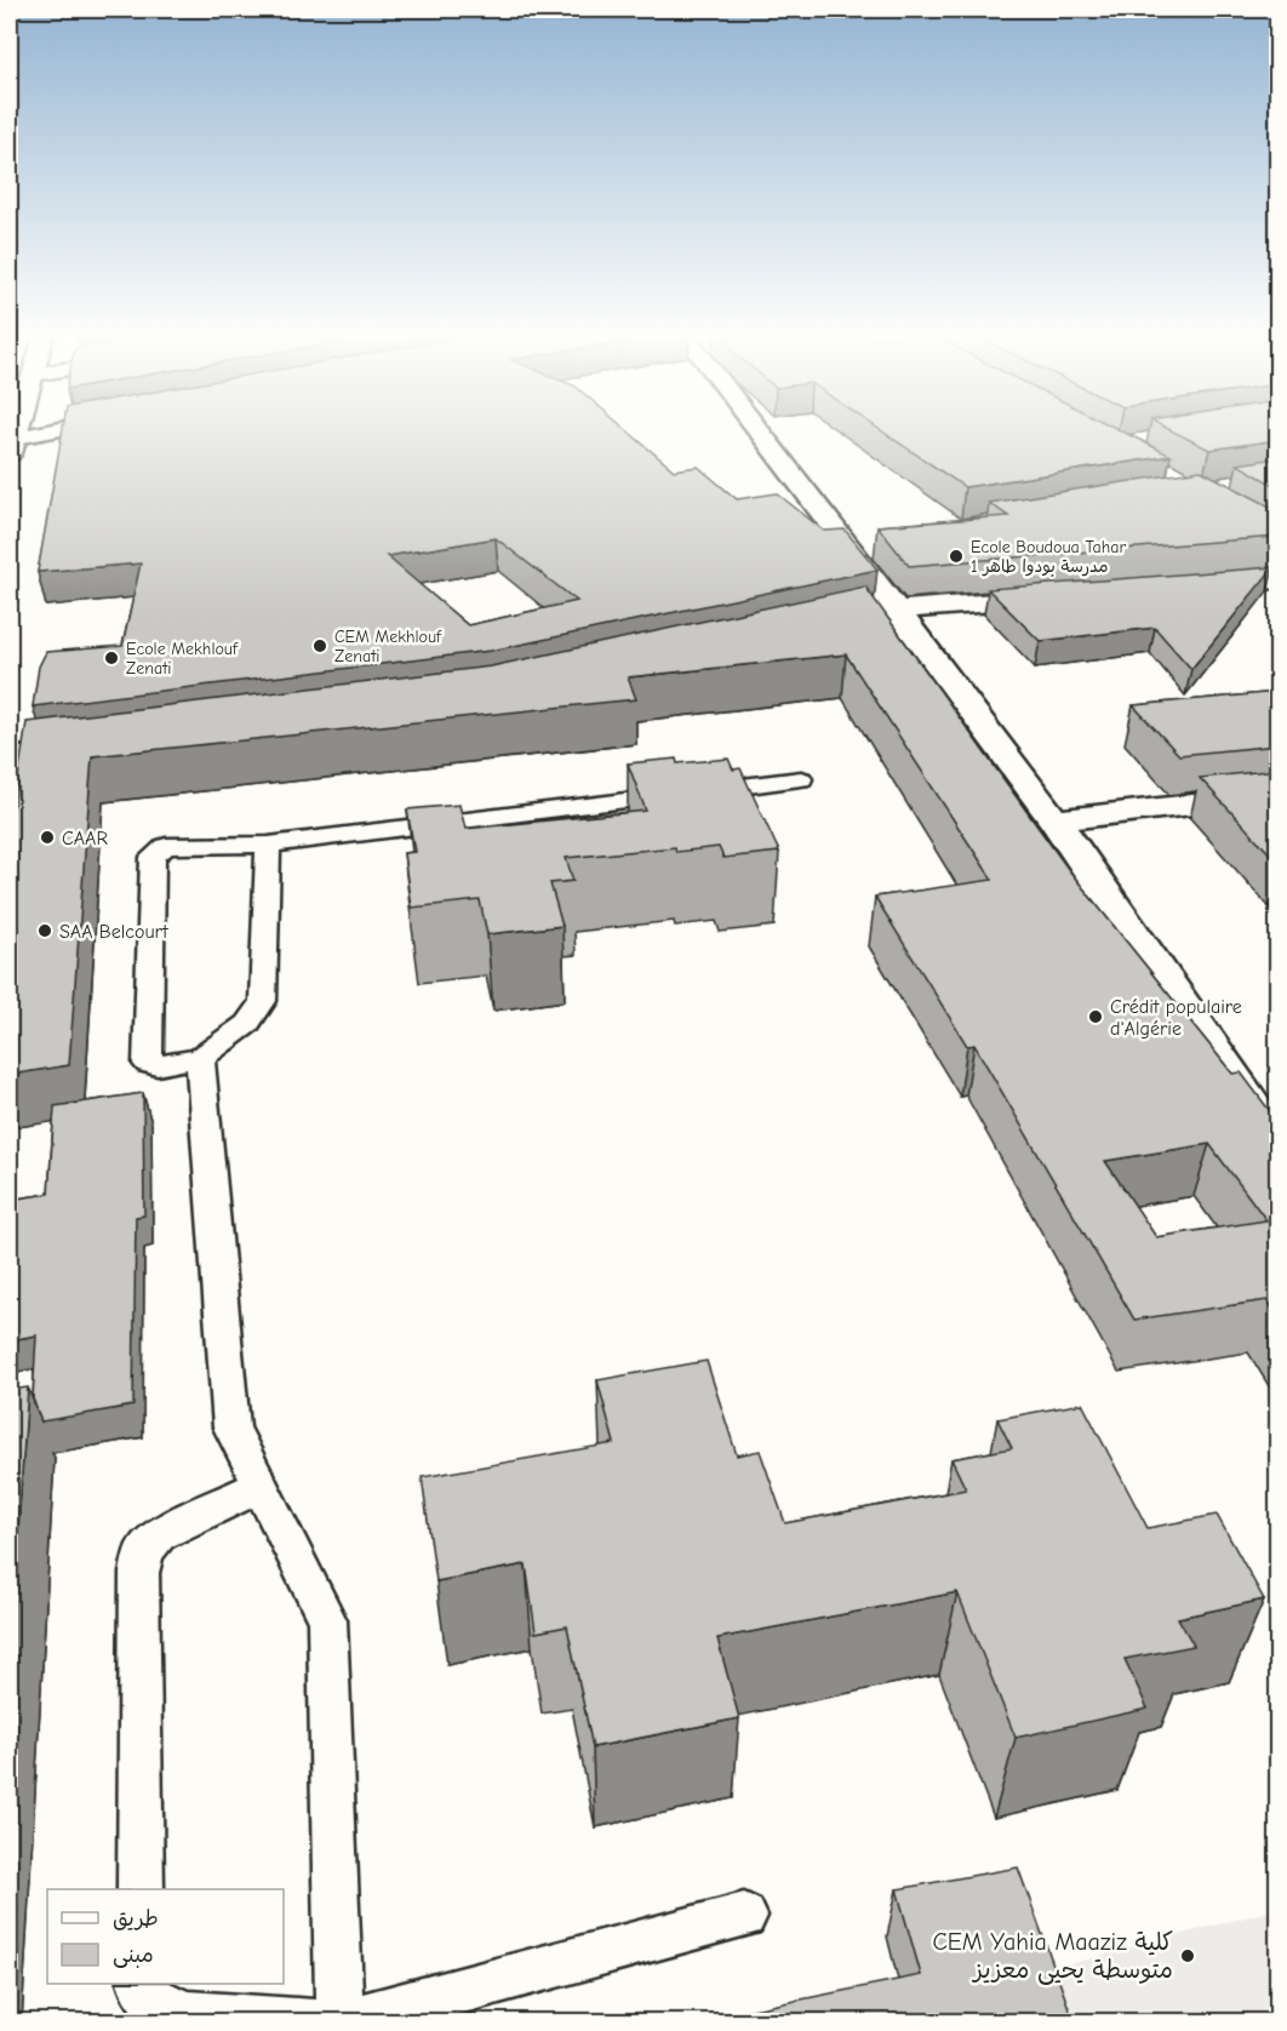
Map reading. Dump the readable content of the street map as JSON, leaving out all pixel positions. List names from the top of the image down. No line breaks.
{"places":["Ecole Boudoua Tahar 1 مدرسة بودوا طاهر","CEM Mekhlouf Zenati","Ecole Mekhlouf Zenati","CAAR","SAA Belcourt","Crédit populaire d'Algérie","CEM Yahia Maaziz كلية متوسطة يحيى معزيز"],"legend":["طريق","مبنى"]}
